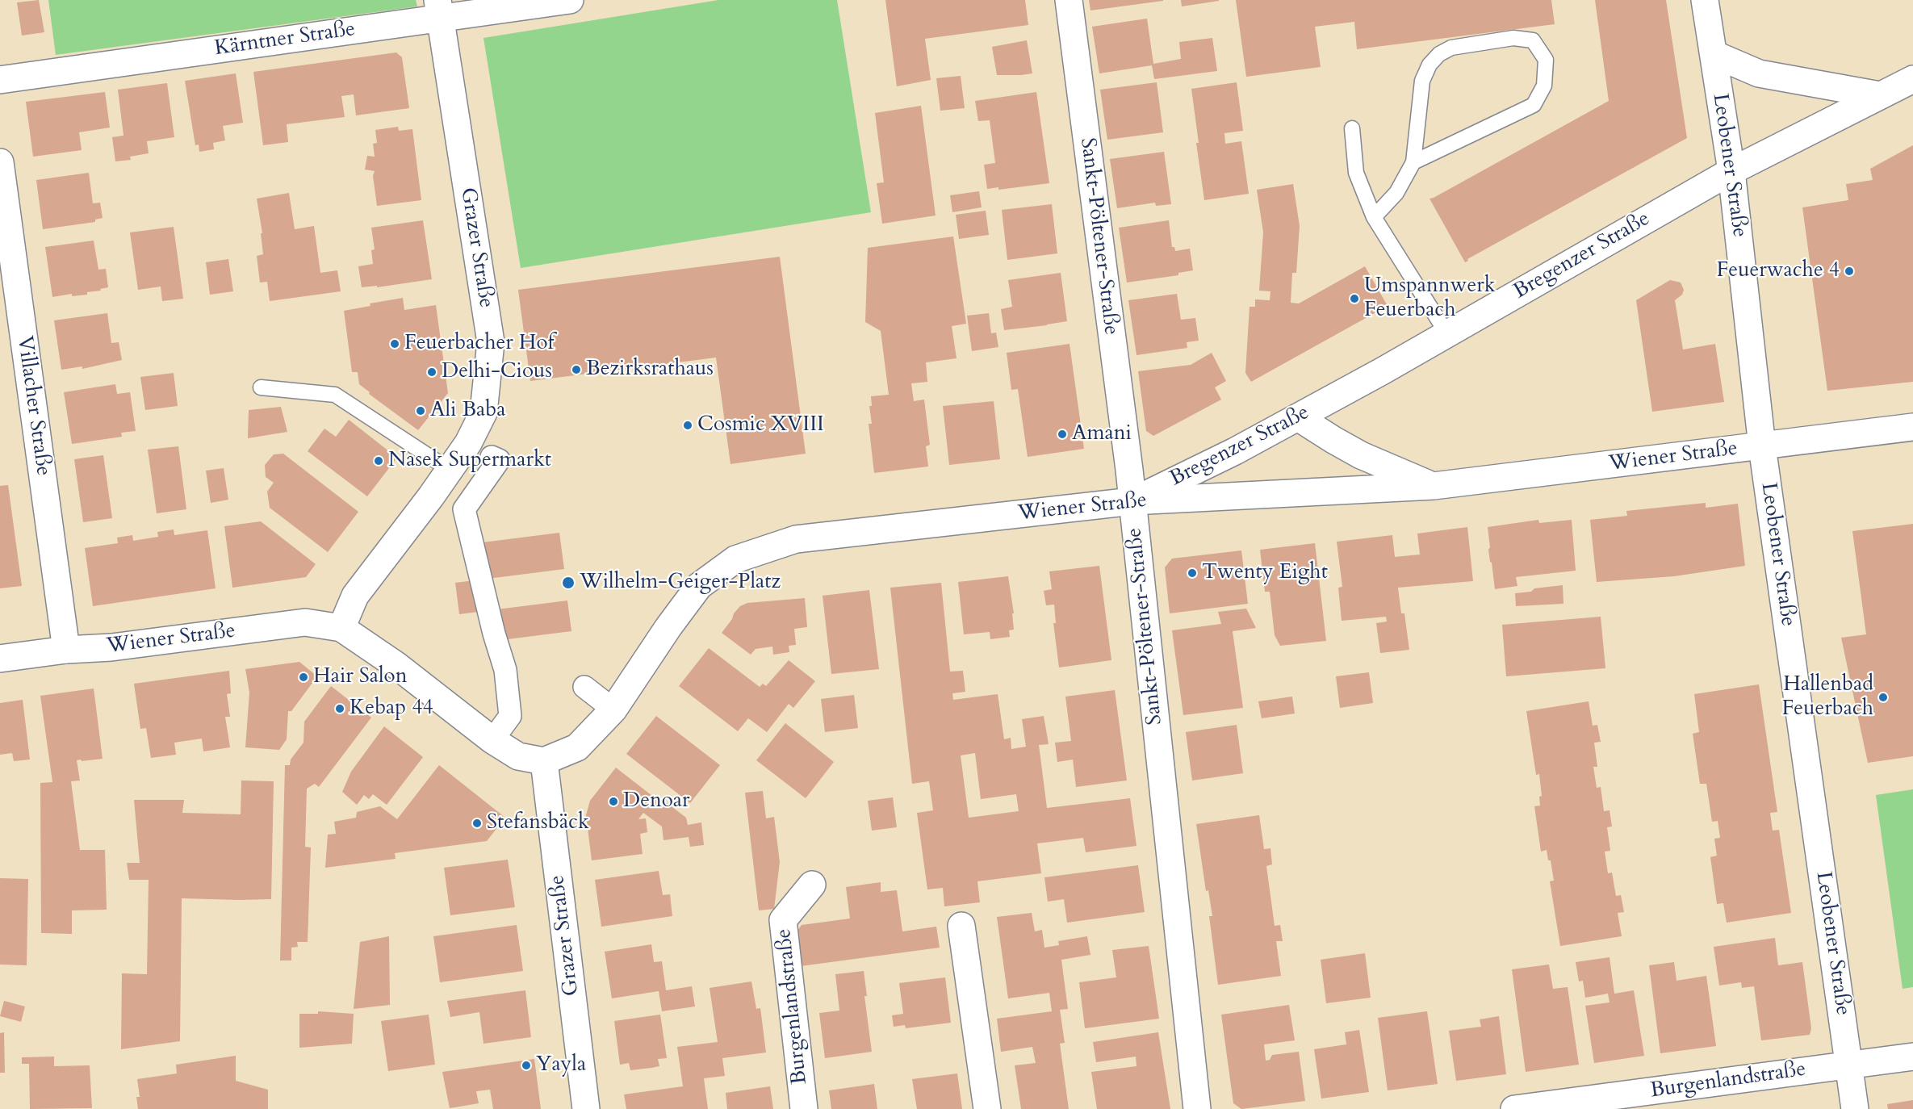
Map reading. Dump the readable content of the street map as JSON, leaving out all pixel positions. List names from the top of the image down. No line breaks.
{"streets":{"street":["Kärntner Straße","Leobener Straße","Sankt-Pöltener-Straße","Grazer Straße","Bregenzer Straße","Villacher Straße","Wiener Straße","Burgenlandstraße"]},"crossings":[["Kärntner Straße","Grazer Straße"],["Leobener Straße","Bregenzer Straße"],["Leobener Straße","Wiener Straße"],["Leobener Straße","Burgenlandstraße"],["Sankt-Pöltener-Straße","Bregenzer Straße"],["Sankt-Pöltener-Straße","Wiener Straße"],["Grazer Straße","Wiener Straße"],["Bregenzer Straße","Wiener Straße"],["Villacher Straße","Wiener Straße"]],"places":["Feuerwache 4","Umspannwerk Feuerbach","Feuerbacher Hof","Bezirksrathaus","Delhi-Cious","Ali Baba","Cosmic XVIII","Amani","Nasek Supermarkt","Twenty Eight","Wilhelm-Geiger-Platz","Hair Salon","Hallenbad Feuerbach","Kebap 44","Denoar","Stefansbäck","Yayla"]}
